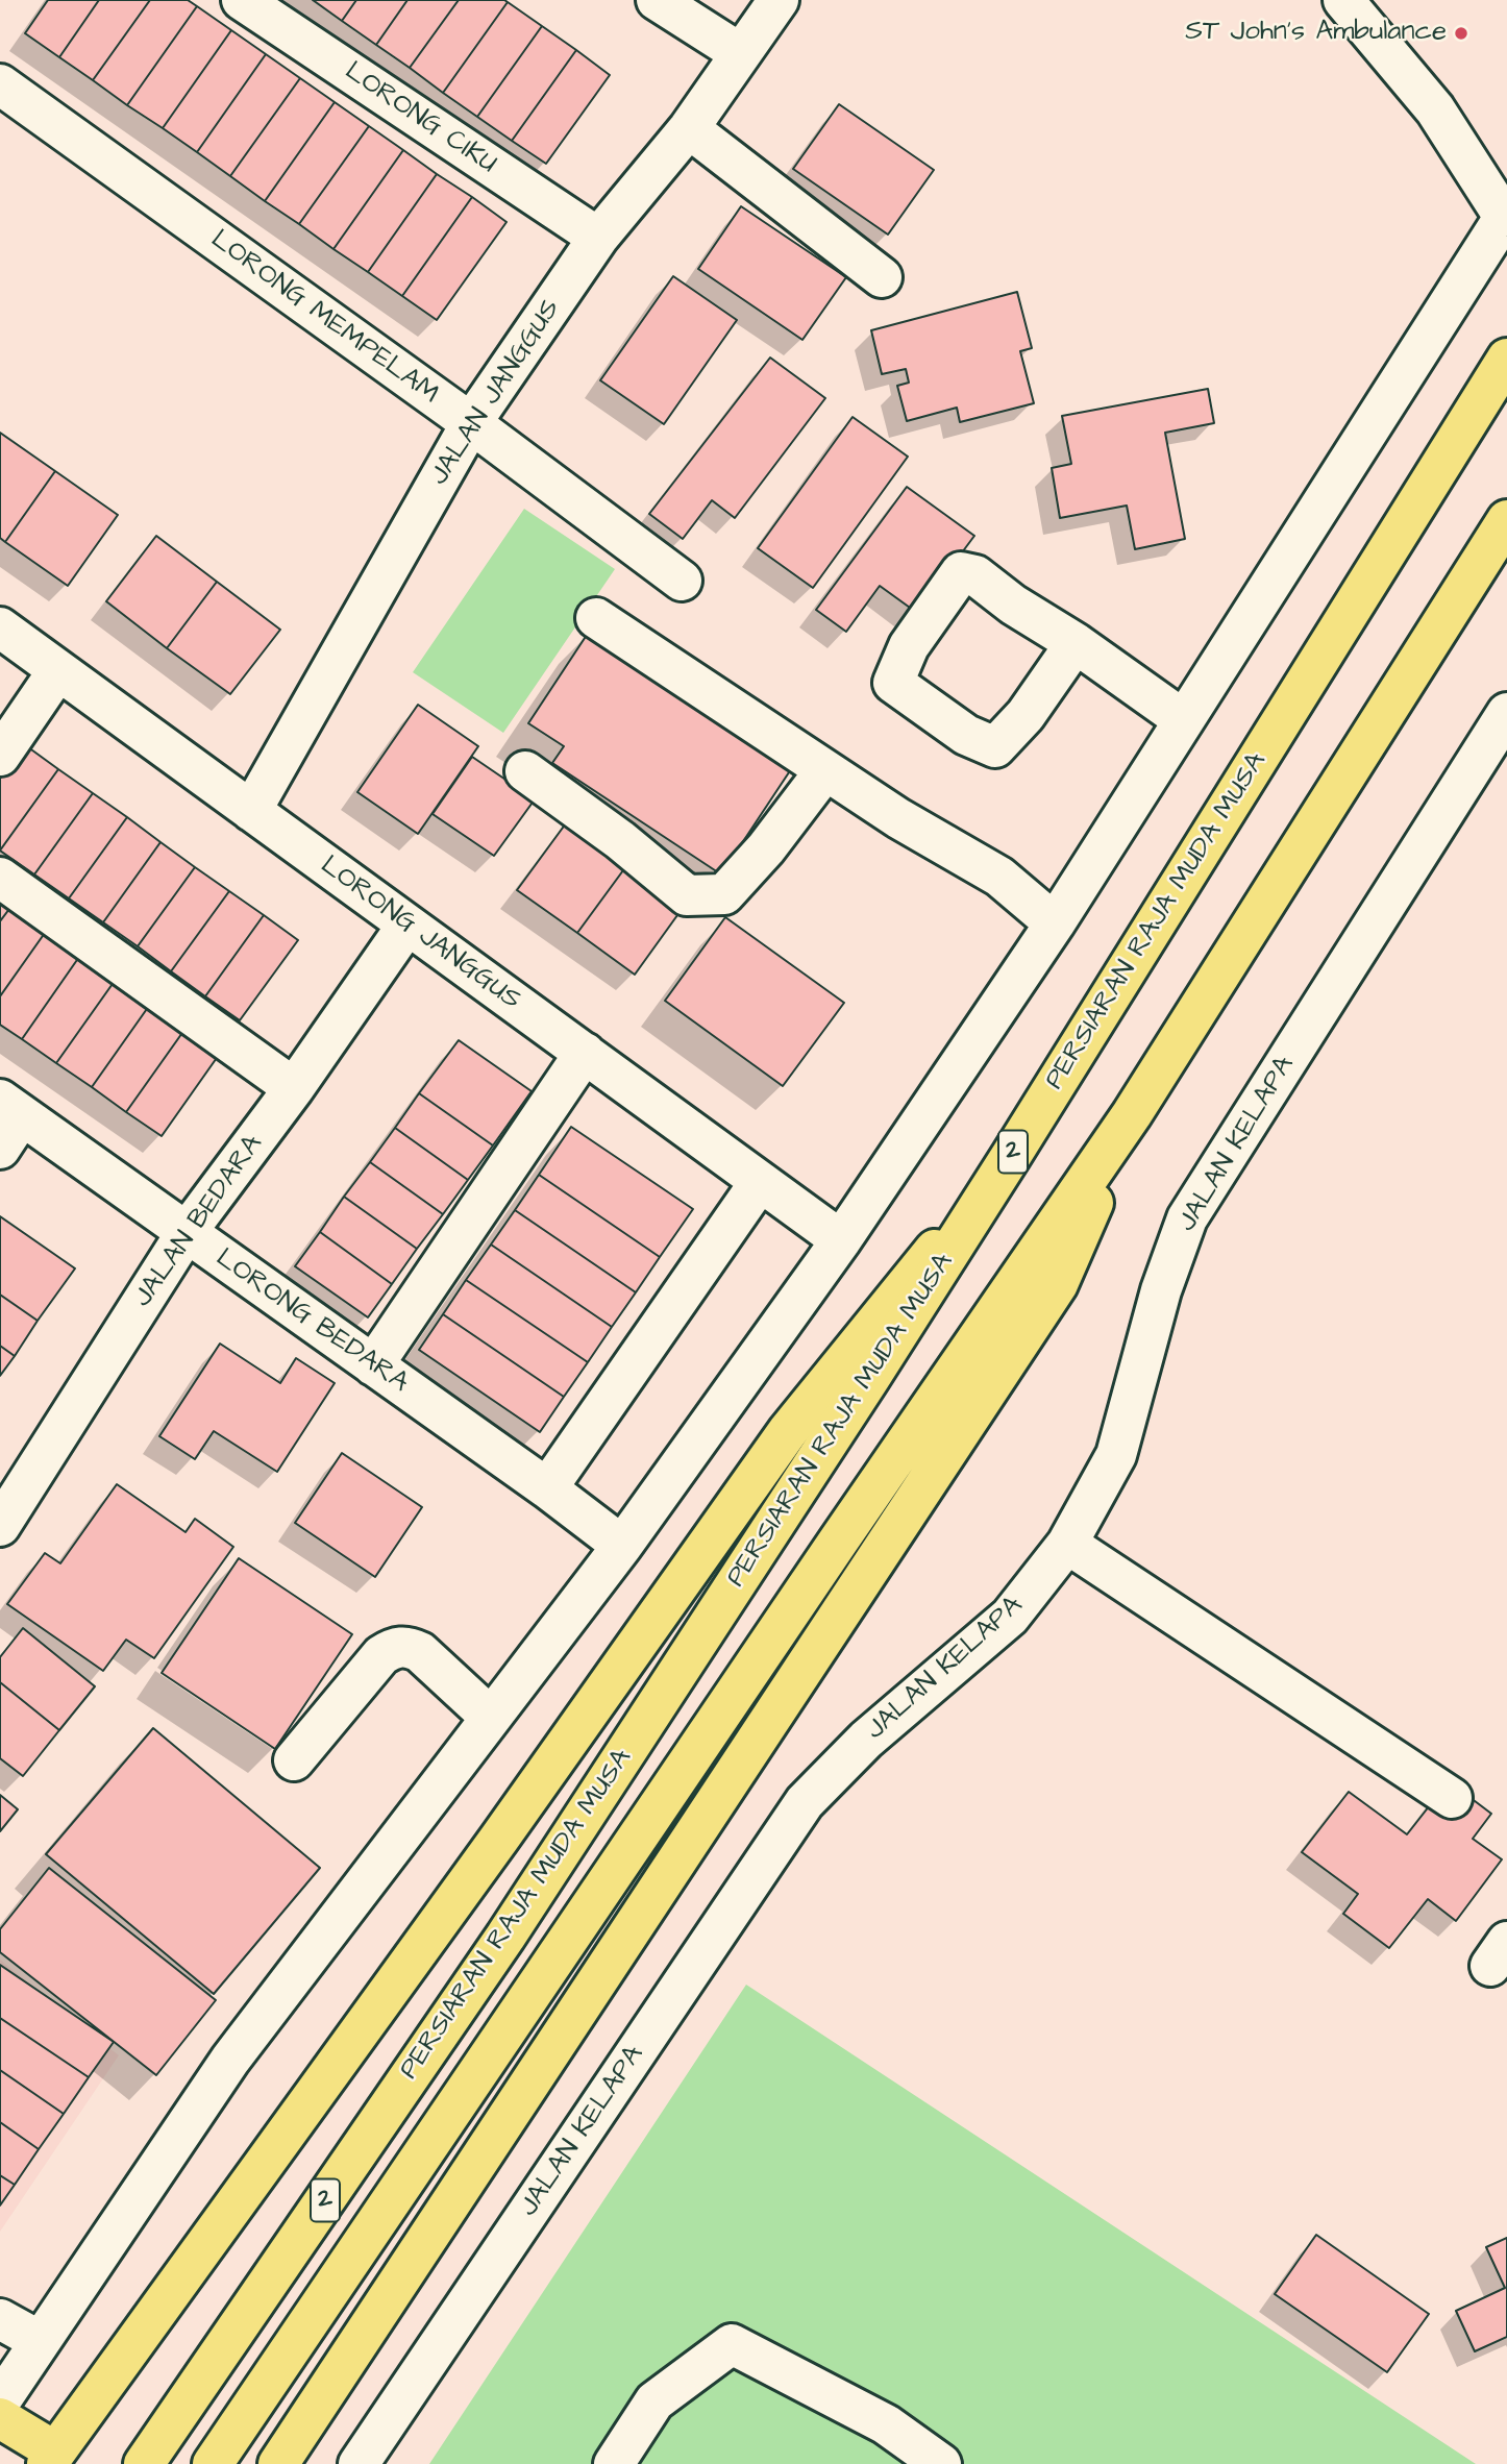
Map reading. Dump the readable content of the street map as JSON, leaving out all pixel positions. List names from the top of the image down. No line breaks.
{"streets":{"main road":["PERSIARAN RAJA MUDA MUSA","2"],"street":["LORONG CIKU","LORONG MEMPELAM","JALAN JANGGUS","LORONG JANGGUS","JALAN KELAPA","JALAN BEDARA","LORONG BEDARA"]},"crossings":[["LORONG CIKU","JALAN JANGGUS"],["LORONG MEMPELAM","JALAN JANGGUS"],["JALAN JANGGUS","LORONG JANGGUS"],["LORONG JANGGUS","JALAN BEDARA"],["JALAN BEDARA","LORONG BEDARA"]],"places":["ST John's Ambulance"]}
